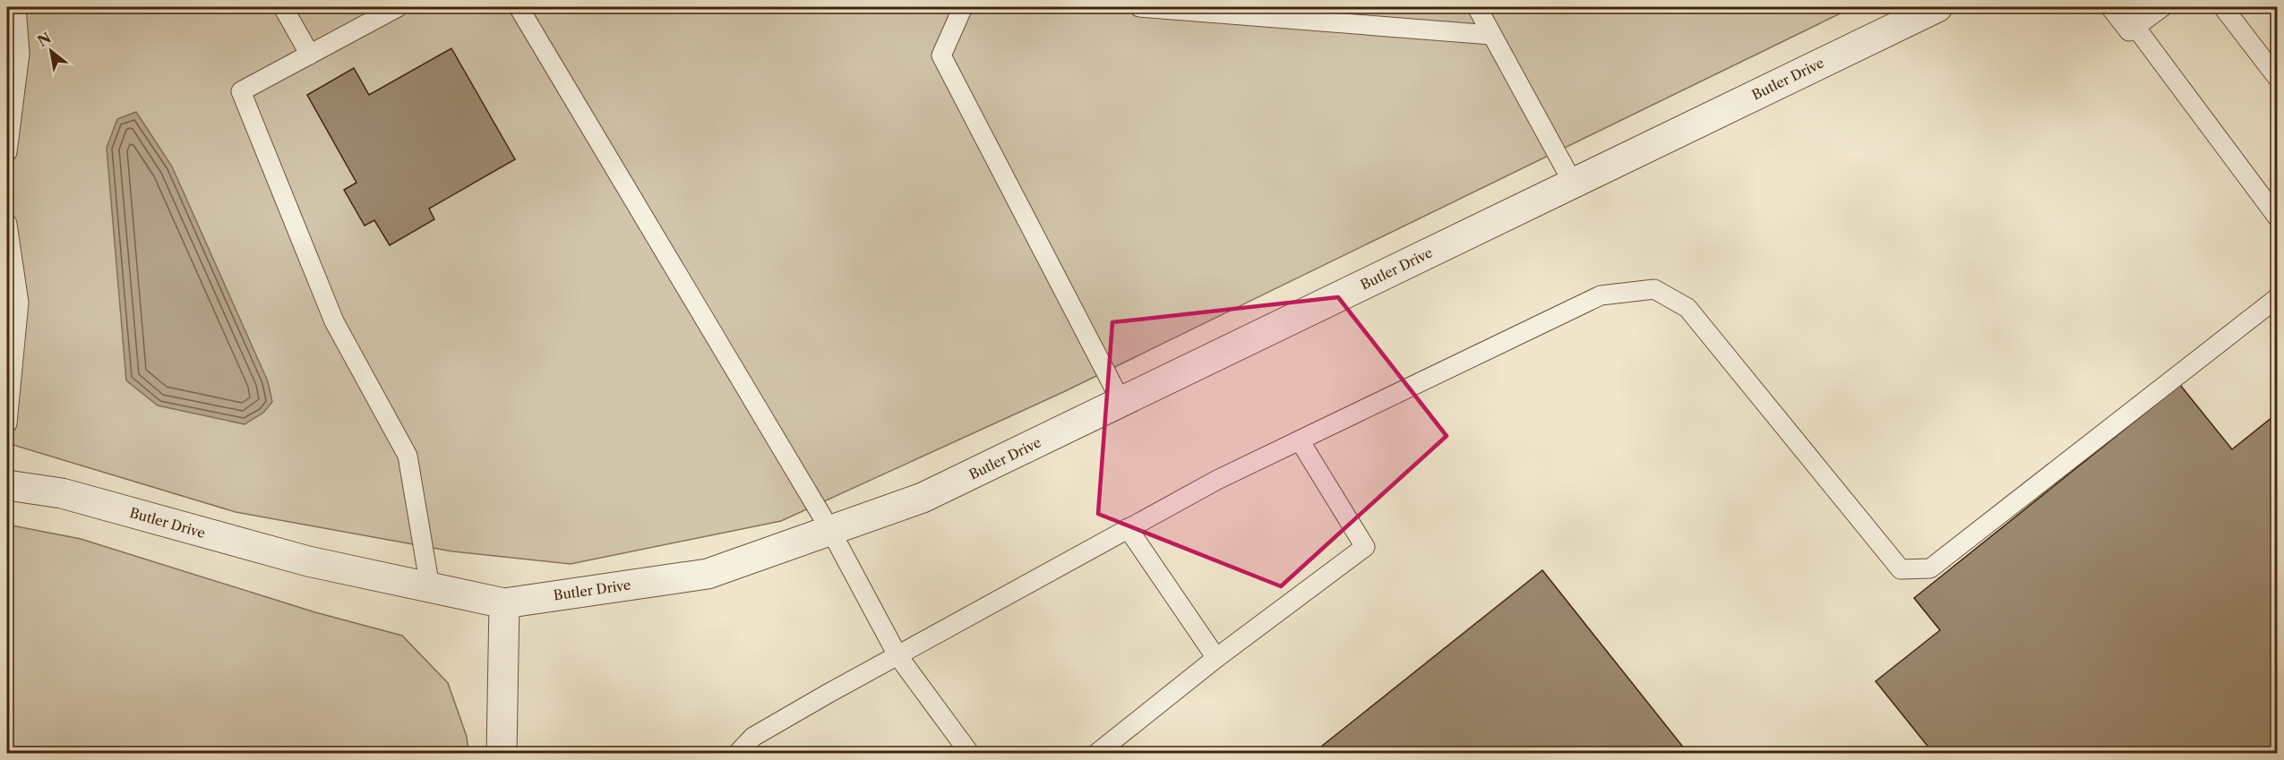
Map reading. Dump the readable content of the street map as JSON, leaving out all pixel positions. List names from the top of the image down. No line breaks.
{"streets":{"street":["Butler Drive"]},"north":"top left"}
